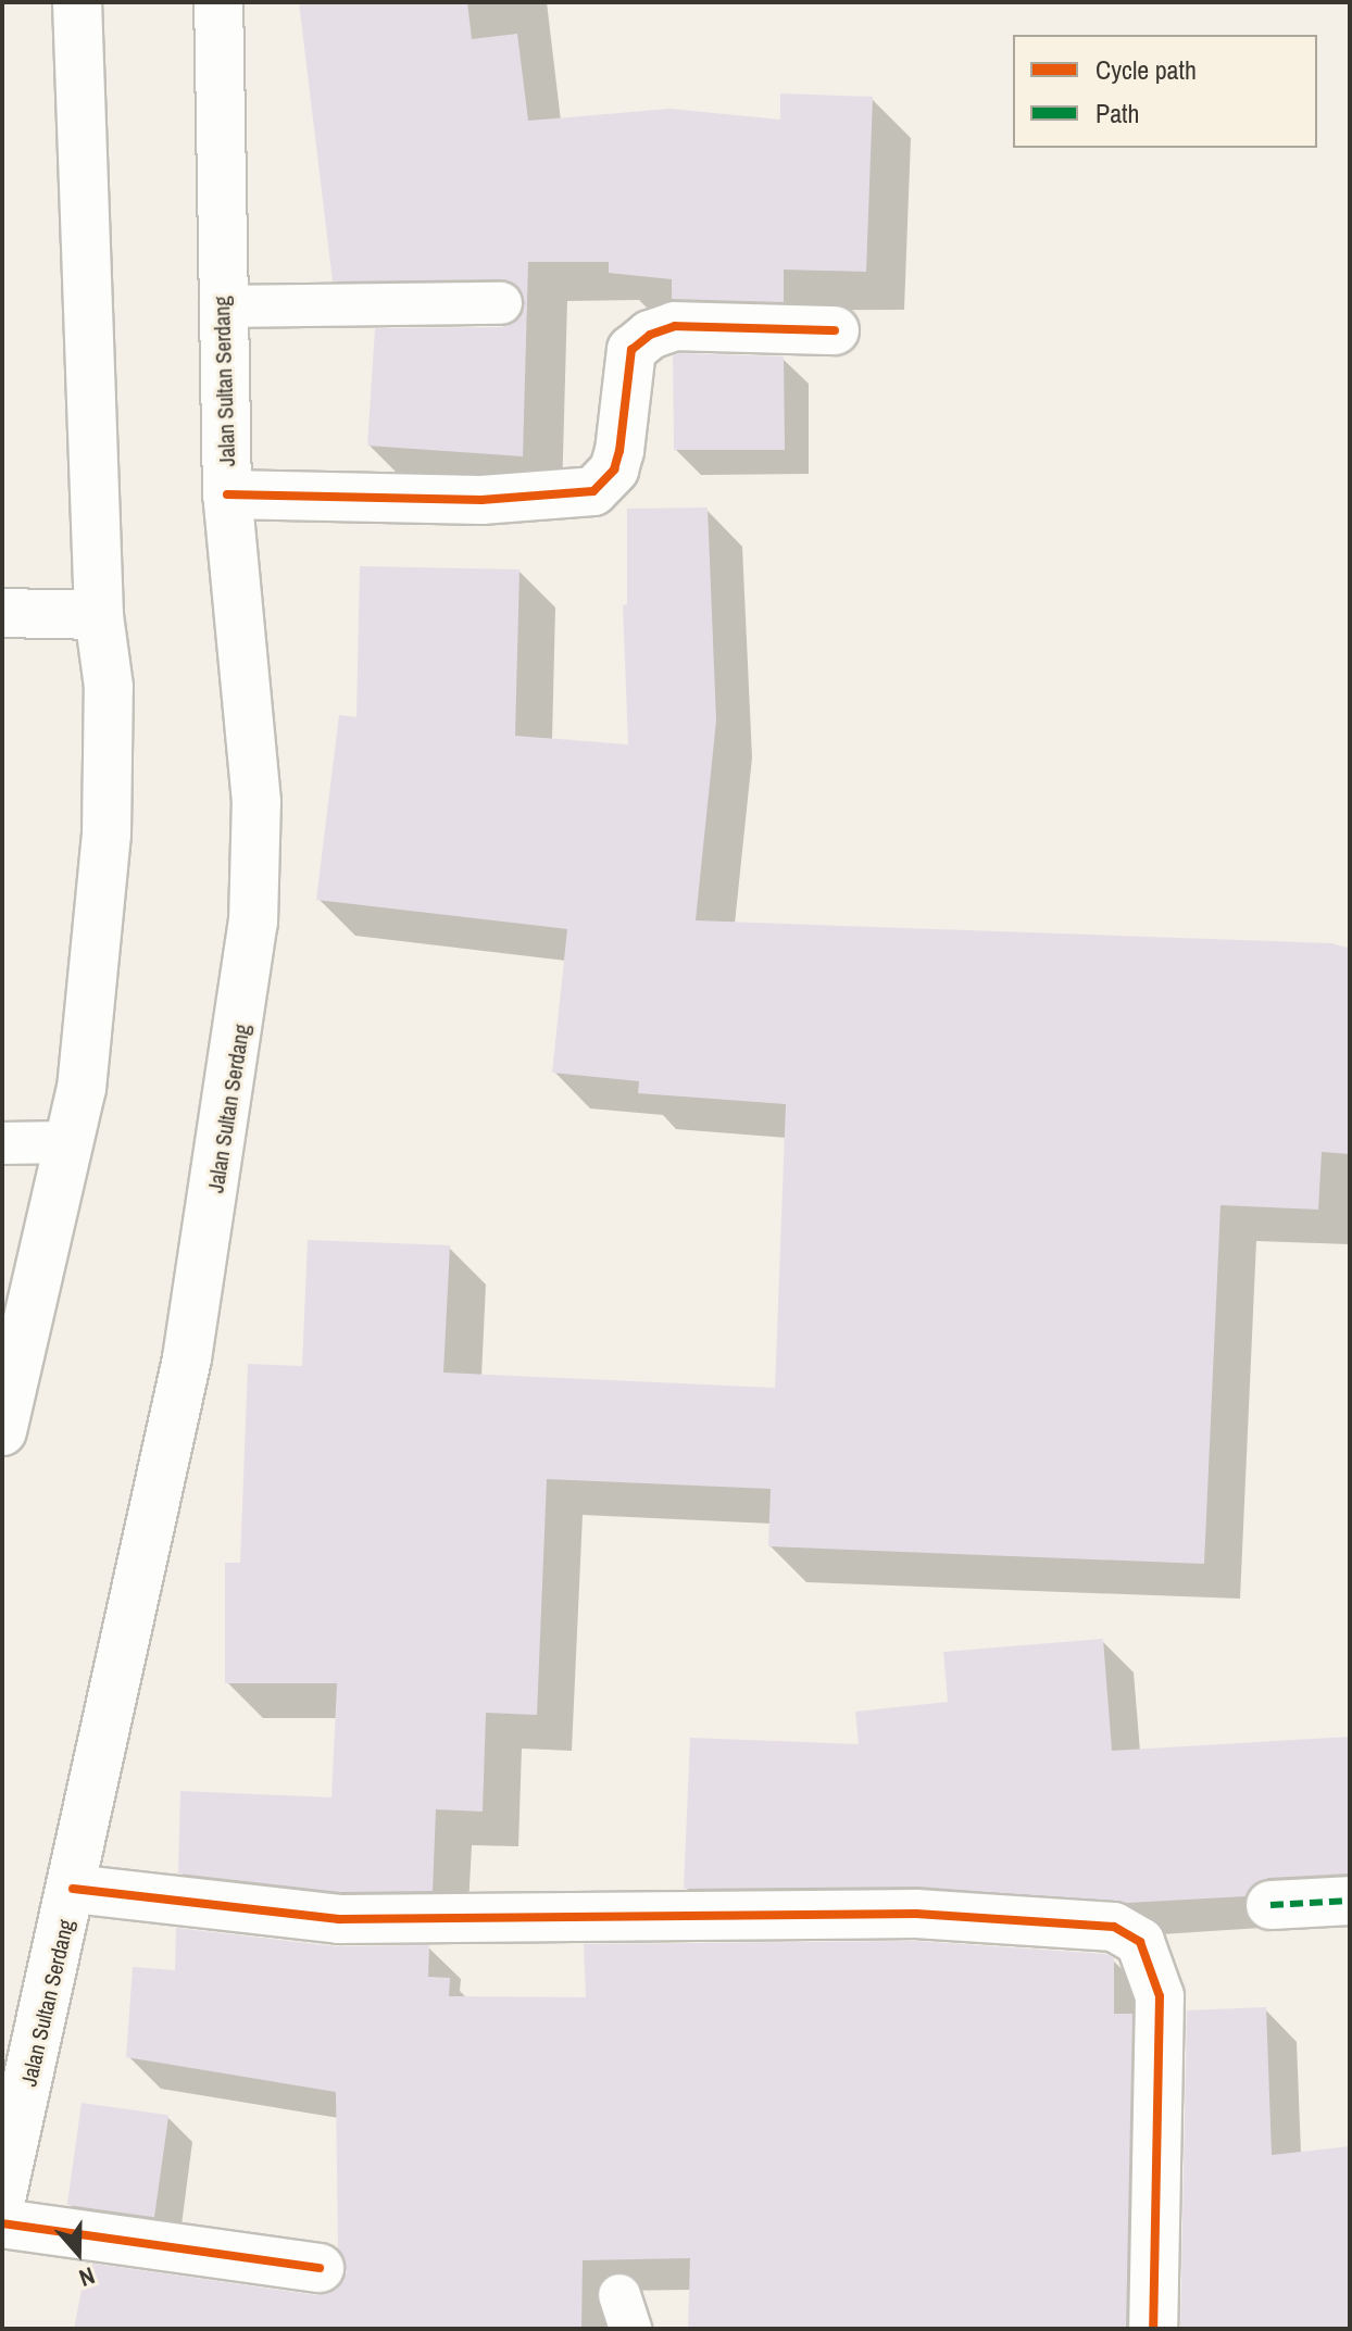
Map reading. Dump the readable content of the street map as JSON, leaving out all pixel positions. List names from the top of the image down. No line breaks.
{"streets":{"main road":["Jalan Sultan Serdang"]},"legend":["Cycle path","Path"],"north":"bottom"}
